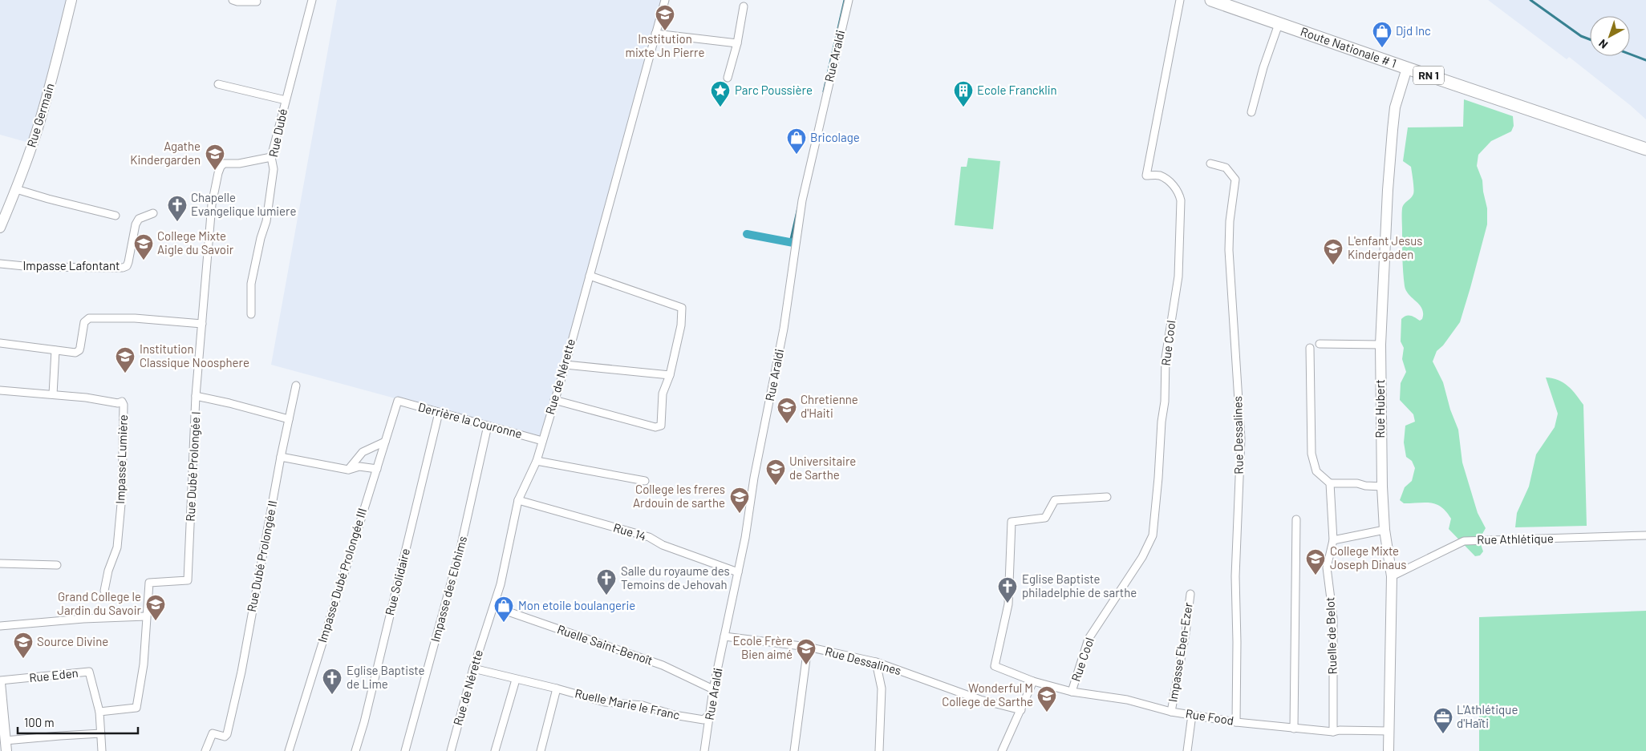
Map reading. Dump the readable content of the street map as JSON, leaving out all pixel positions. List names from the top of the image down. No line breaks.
{"streets":{"main road":["Route Nationale # 1","RN 1"],"street":["Rue Araldi","Rue Germain","Rue Dubé","Impasse Lafontant","Rue Cool","Rue de Nérette","Rue Hubert","Derrière la Couronne","Rue Dessalines","Impasse Lumière","Rue Dubé Prolongée I","Rue 14","Rue Athlétique","Rue Dubé Prolongée II","Impasse Dubé Prolongée III","Rue Solidaire","Impasse des Elohims","Ruelle de Belot","Ruelle Saint-Benoît","Impasse Eben-Ezer","Rue Eden","Ruelle Marie le Franc","Rue Food"]},"crossings":[["Route Nationale # 1","Rue Hubert"],["Rue Araldi","Rue Dessalines"],["Rue Araldi","Rue 14"],["Rue Araldi","Ruelle Saint-Benoît"],["Rue Araldi","Ruelle Marie le Franc"],["Rue Dubé","Rue Dubé Prolongée I"],["Rue Cool","Rue Food"],["Rue de Nérette","Derrière la Couronne"],["Rue de Nérette","Rue 14"],["Rue de Nérette","Ruelle Saint-Benoît"],["Rue de Nérette","Ruelle Marie le Franc"],["Rue Hubert","Rue Athlétique"],["Rue Hubert","Rue Food"],["Derrière la Couronne","Impasse Dubé Prolongée III"],["Derrière la Couronne","Rue Solidaire"],["Derrière la Couronne","Impasse des Elohims"],["Rue Dessalines","Rue Food"],["Rue Dubé Prolongée I","Rue Eden"],["Ruelle de Belot","Rue Food"],["Impasse Eben-Ezer","Rue Food"]],"places":{"school or university":["Institution mixte Jn Pierre","Agathe Kindergarden","College Mixte Aigle du Savoir","L'enfant Jesus Kindergaden","Institution Classique Noosphere","Chretienne d'Haiti","Universitaire de Sarthe","College les freres Ardouin de sarthe","College Mixte Joseph Dinaus","Grand College le Jardin du Savoir","Source Divine","Ecole Frère Bien aimé","Wonderful M College de Sarthe"],"shop":["Djd Inc","Bricolage","Mon etoile boulangerie"],"place":["Parc Poussière"],"building":["Ecole Francklin"],"church":["Chapelle Evangelique lumiere","Salle du royaume des Temoins de Jehovah","Eglise Baptiste philadelphie de sarthe","Eglise Baptiste de Lime"],"office":["L'Athlétique d'Haïti"]},"scale_bar":"100 m","north":"bottom left"}
